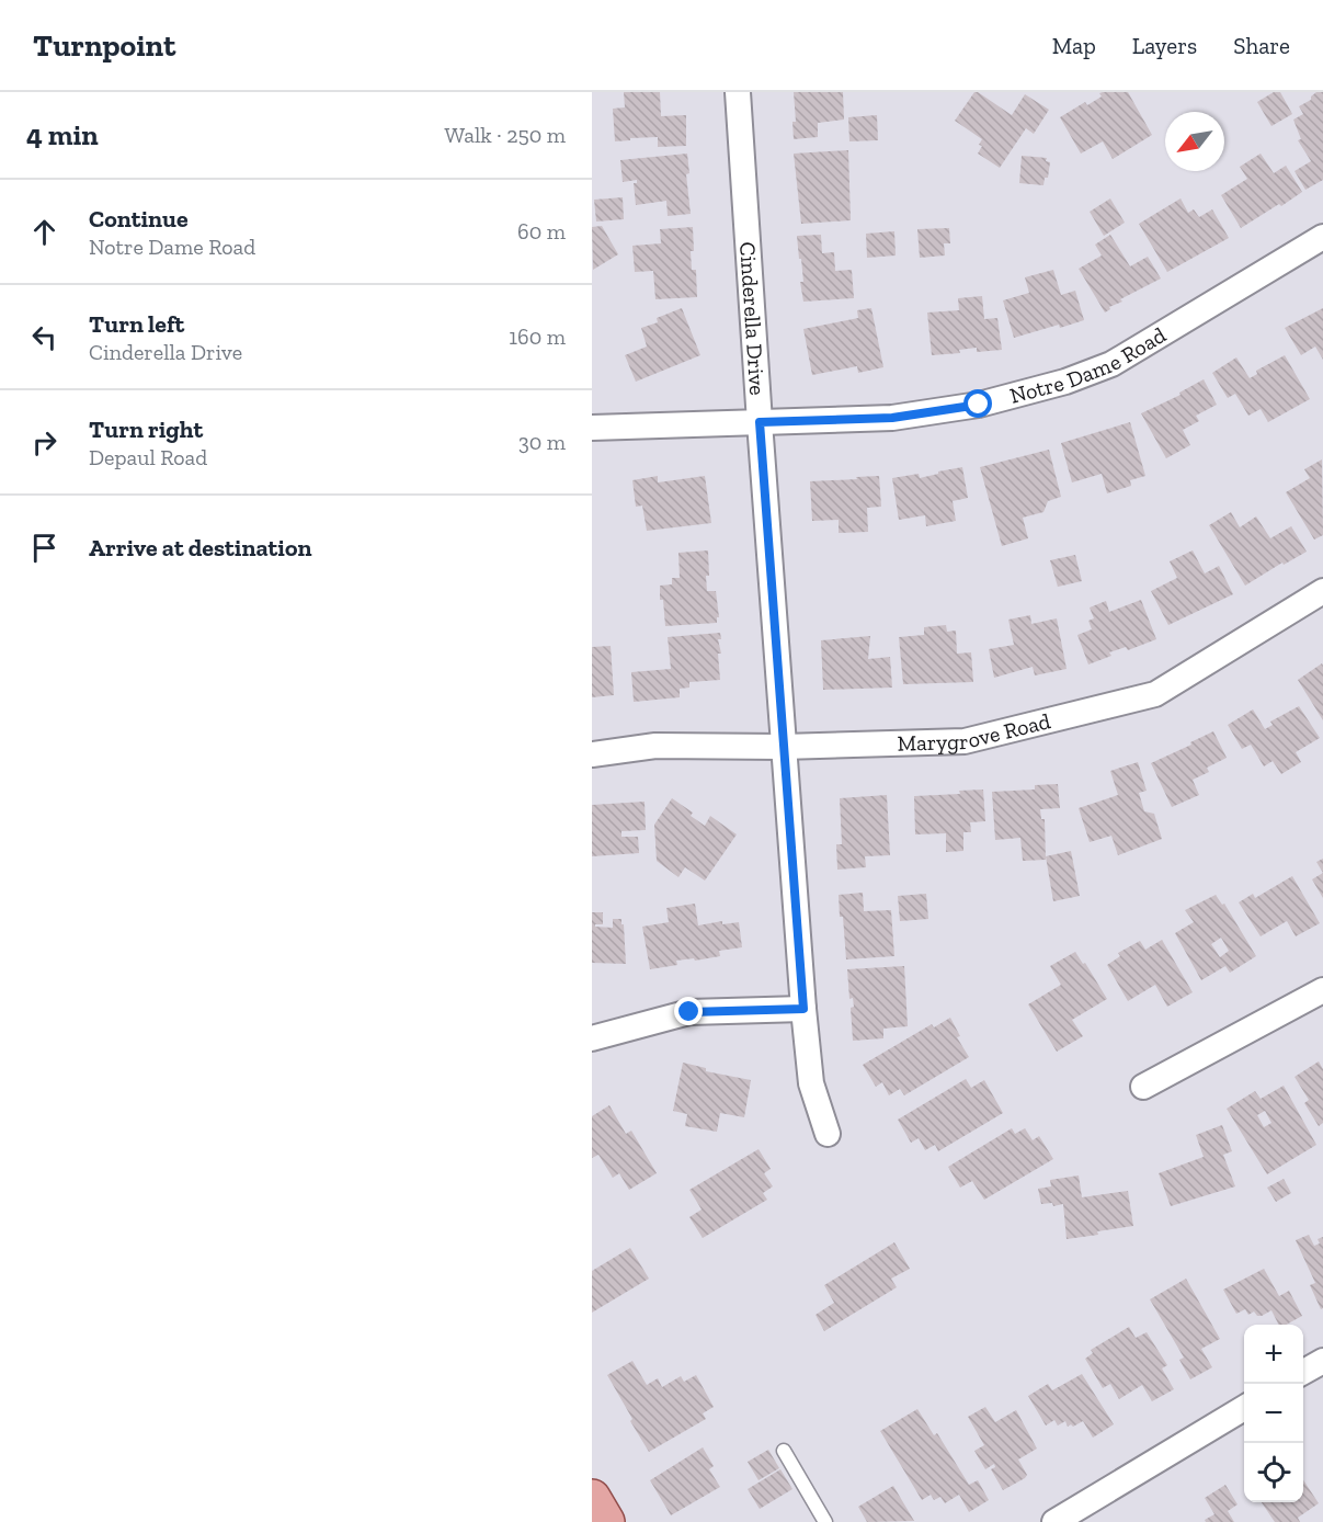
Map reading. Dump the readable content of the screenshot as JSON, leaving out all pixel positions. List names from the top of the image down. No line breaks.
{"streets":{"street":["Cinderella Drive","Notre Dame Road","Marygrove Road"]},"crossings":[["Cinderella Drive","Notre Dame Road"],["Cinderella Drive","Marygrove Road"]],"north":"bottom left","page":{"header":"Turnpoint","nav":["Map","Layers","Share"],"heading":["4 min","Walk · 250 m"],"list":[["Continue","Notre Dame Road","60 m"],["Turn left","Cinderella Drive","160 m"],["Turn right","Depaul Road","30 m"],"Arrive at destination"],"map_buttons":["+","−"]}}
